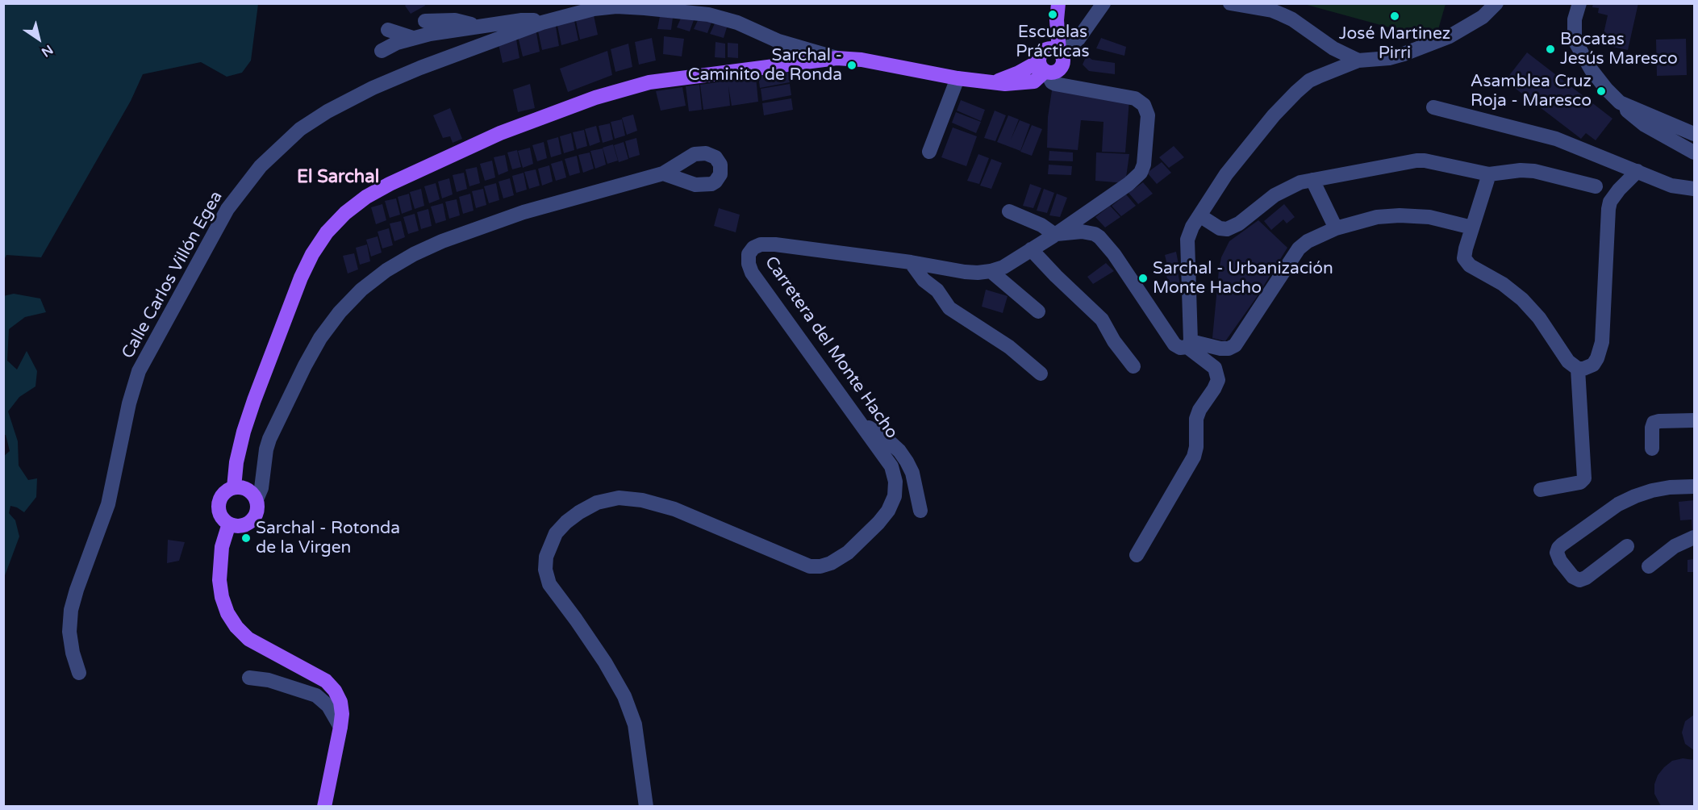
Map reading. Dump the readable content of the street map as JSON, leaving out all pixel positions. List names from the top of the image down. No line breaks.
{"streets":{"street":["Calle Carlos Villón Egea","Carretera del Monte Hacho"]},"districts":["El Sarchal"],"places":["Escuelas Prácticas","José Martinez Pirri","Bocatas Jesús Maresco","Sarchal - Caminito de Ronda","Asamblea Cruz Roja - Maresco","Sarchal - Urbanización Monte Hacho","Sarchal - Rotonda de la Virgen"],"north":"bottom right"}
